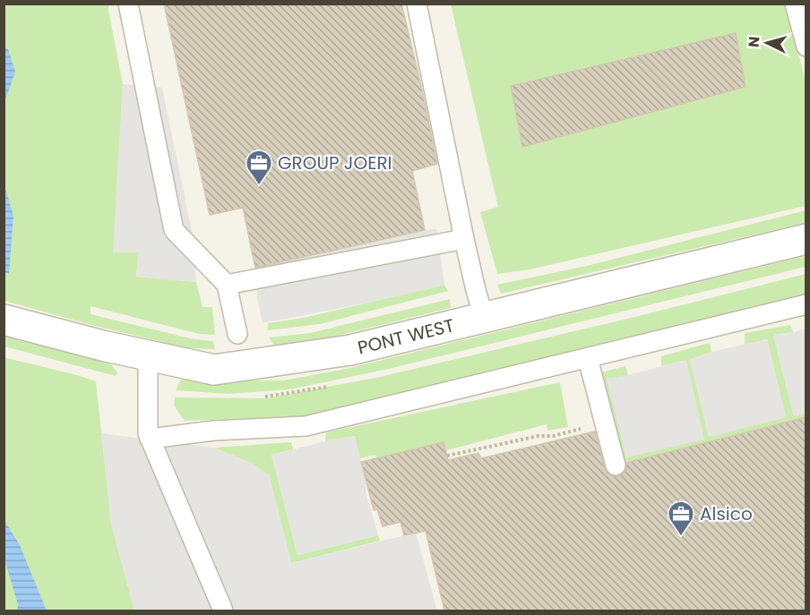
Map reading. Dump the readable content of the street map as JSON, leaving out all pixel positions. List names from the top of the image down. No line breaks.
{"streets":{"street":["PONT WEST"]},"places":{"office":["GROUP JOERI","Alsico"]},"north":"left"}
